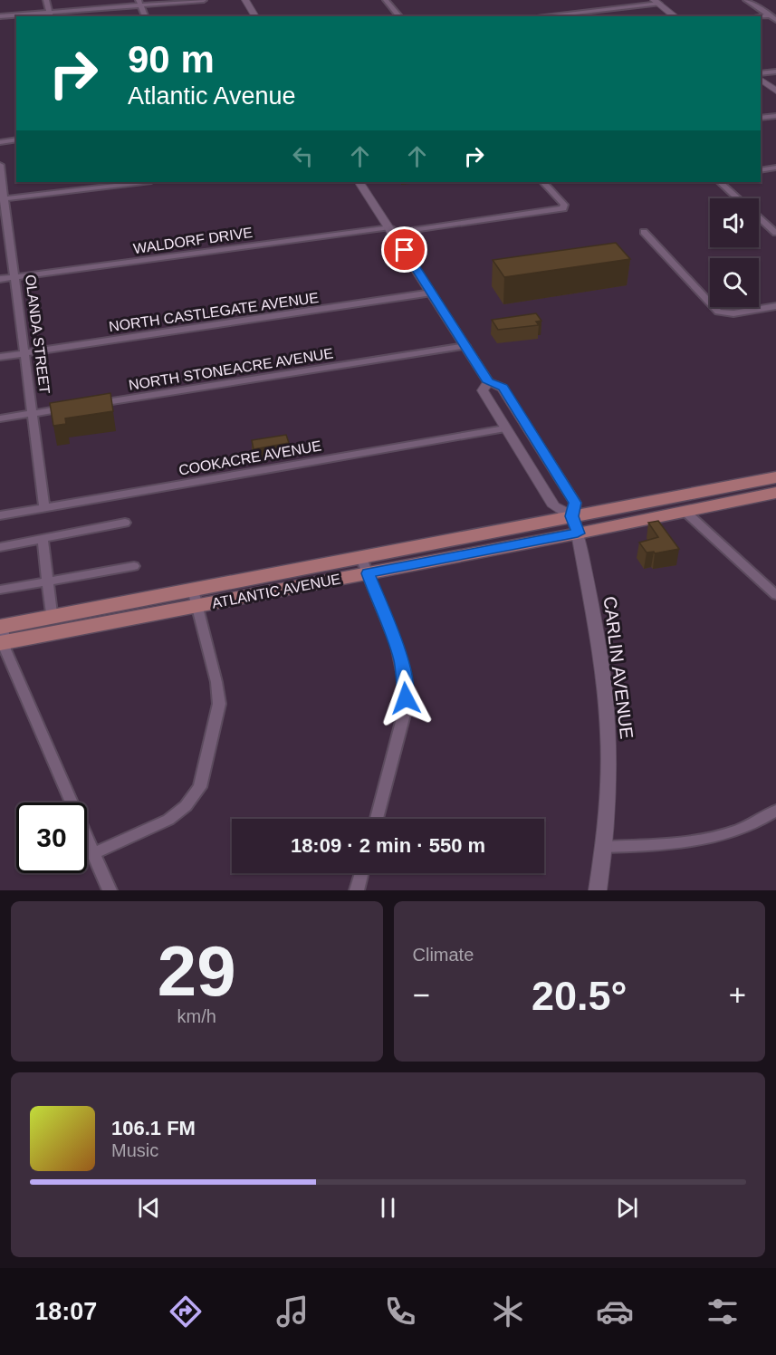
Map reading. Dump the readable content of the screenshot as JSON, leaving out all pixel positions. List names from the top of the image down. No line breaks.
{"streets":{"main road":["ATLANTIC AVENUE"],"street":["WALDORF DRIVE","NORTH CASTLEGATE AVENUE","OLANDA STREET","NORTH STONEACRE AVENUE","COOKACRE AVENUE","CARLIN AVENUE"]},"crossings":[["WALDORF DRIVE","OLANDA STREET"],["WALDORF DRIVE","CARLIN AVENUE"],["NORTH CASTLEGATE AVENUE","OLANDA STREET"],["NORTH CASTLEGATE AVENUE","CARLIN AVENUE"],["OLANDA STREET","COOKACRE AVENUE"],["NORTH STONEACRE AVENUE","CARLIN AVENUE"],["COOKACRE AVENUE","CARLIN AVENUE"],["ATLANTIC AVENUE","CARLIN AVENUE"]],"page":{"turn":["90 m","Atlantic Avenue"],"limit":"30","trip":"18:09 · 2 min · 550 m","tile":[["29","km/h"],"Climate"],"heat":["−","20.5°","+"],"song":["106.1 FM","Music"],"tabs":"18:07"}}
